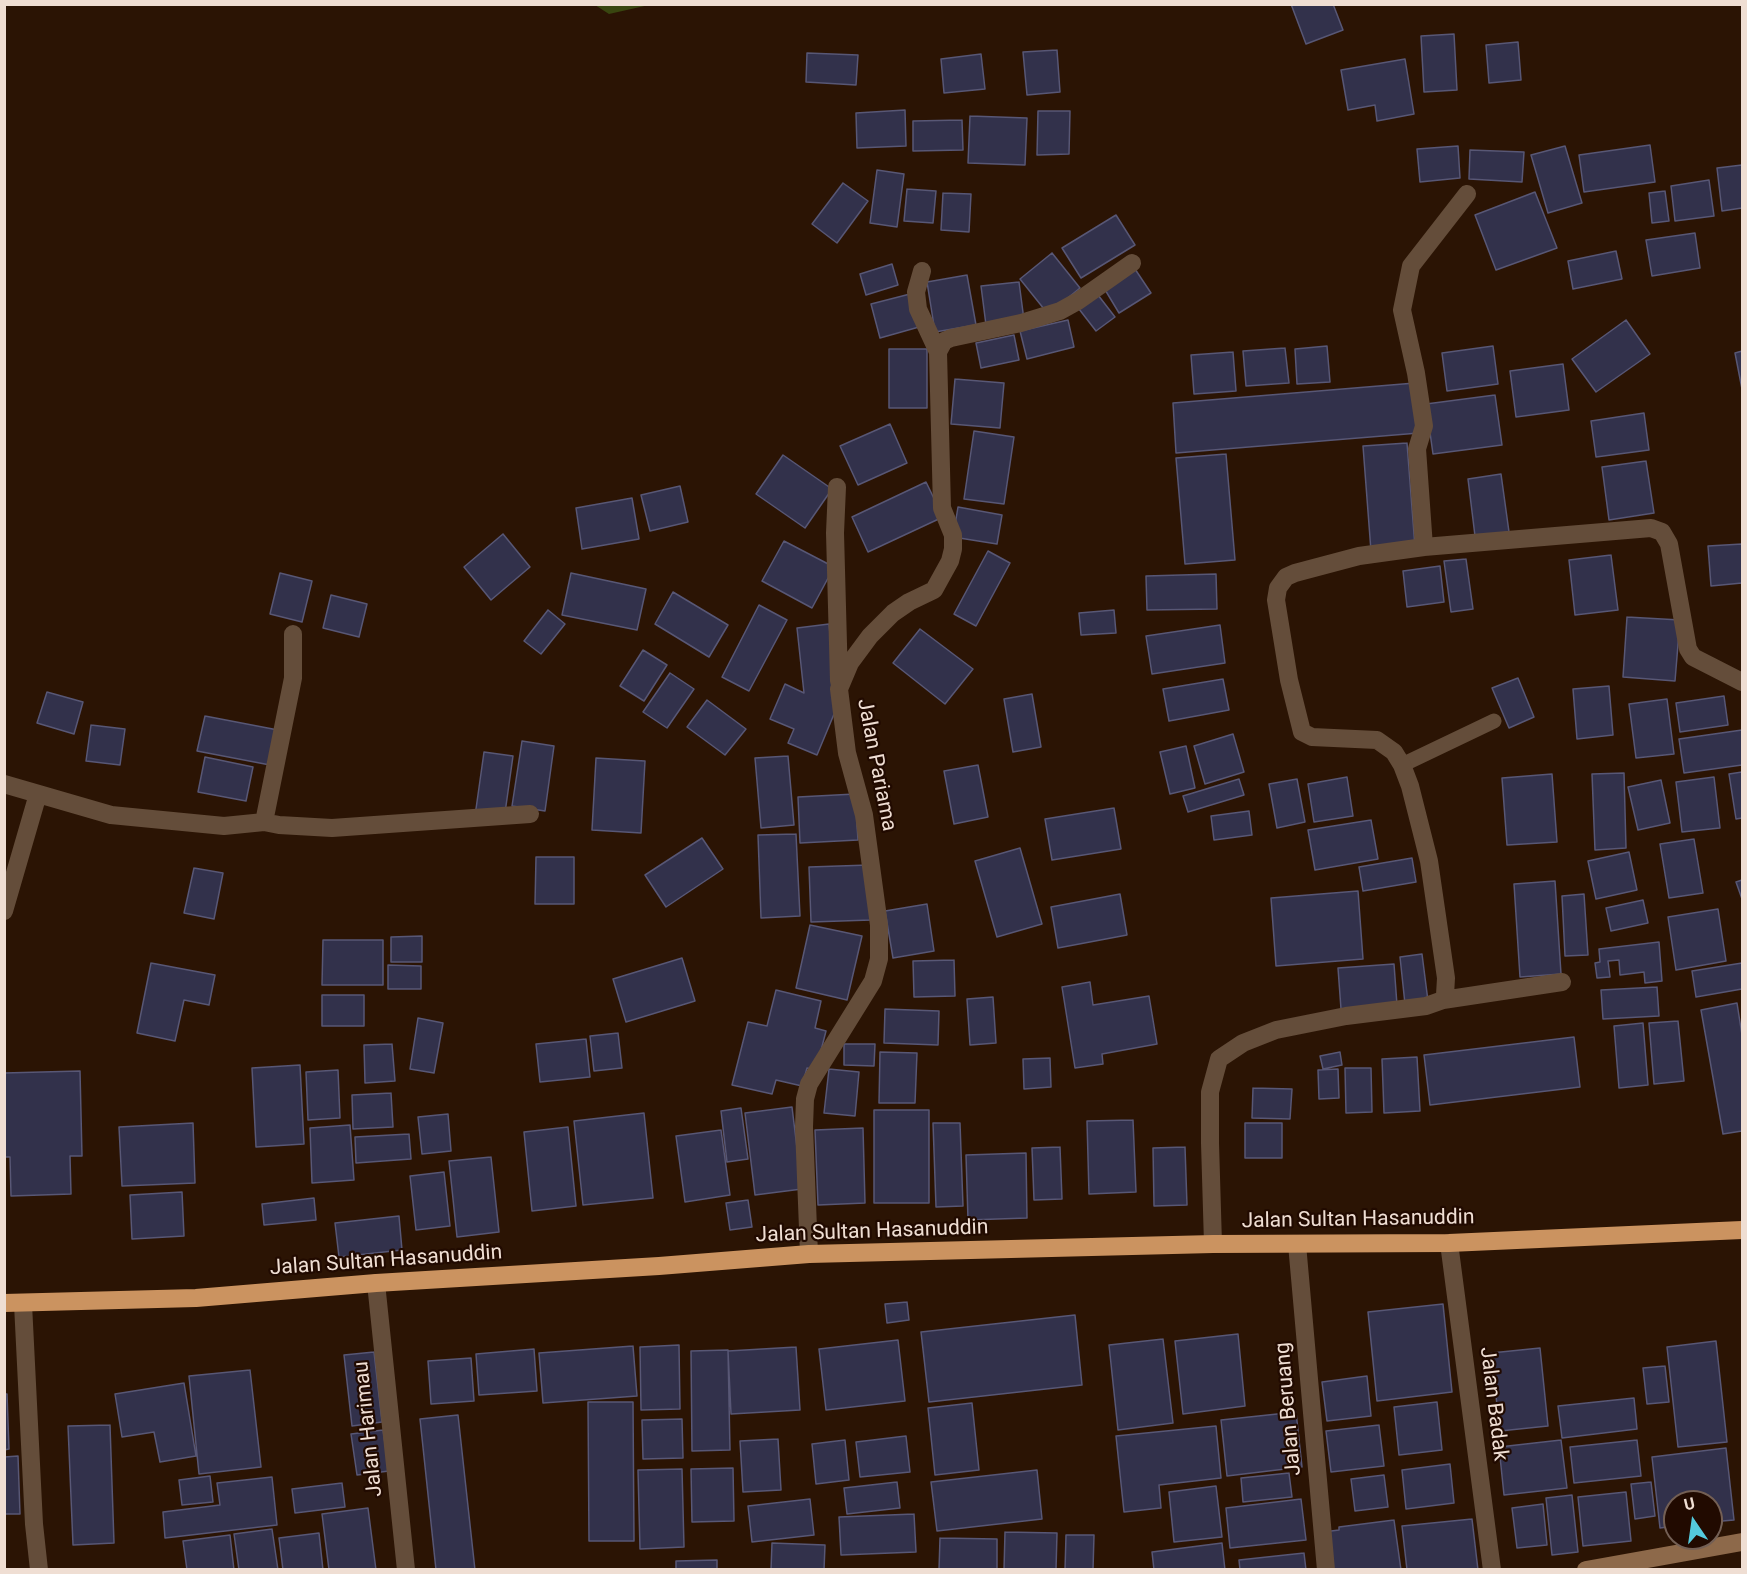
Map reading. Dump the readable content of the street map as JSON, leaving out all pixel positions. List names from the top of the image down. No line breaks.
{"streets":{"highway":["Jalan Sultan Hasanuddin"],"street":["Jalan Pariama","Jalan Badak","Jalan Beruang","Jalan Harimau"]},"crossings":[["Jalan Pariama","Jalan Sultan Hasanuddin"],["Jalan Sultan Hasanuddin","Jalan Badak"],["Jalan Sultan Hasanuddin","Jalan Beruang"],["Jalan Sultan Hasanuddin","Jalan Harimau"]],"north":"top"}
